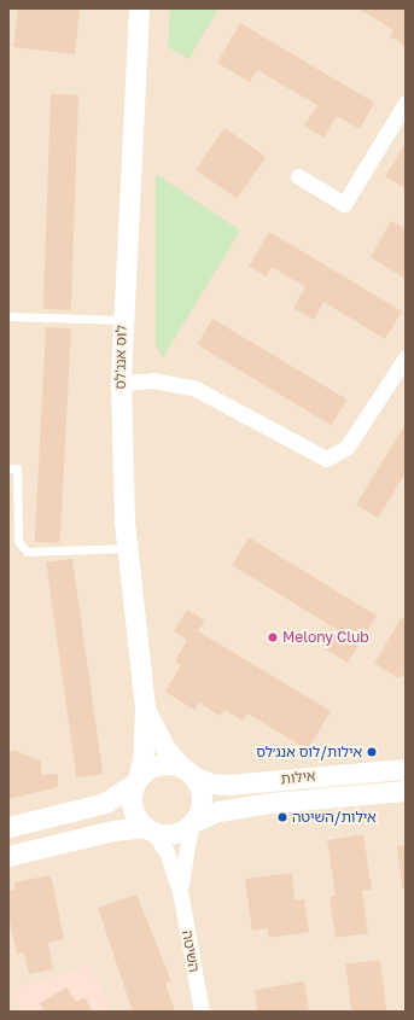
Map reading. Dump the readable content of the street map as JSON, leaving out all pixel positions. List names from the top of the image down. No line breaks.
{"streets":{"street":["לוס אנג'לס","אילות","השיטה"]},"crossings":[["לוס אנג'לס","אילות"],["לוס אנג'לס","השיטה"],["אילות","השיטה"]],"places":["Melony Club","אילות/לוס אנג׳לס","אילות/השיטה"]}
